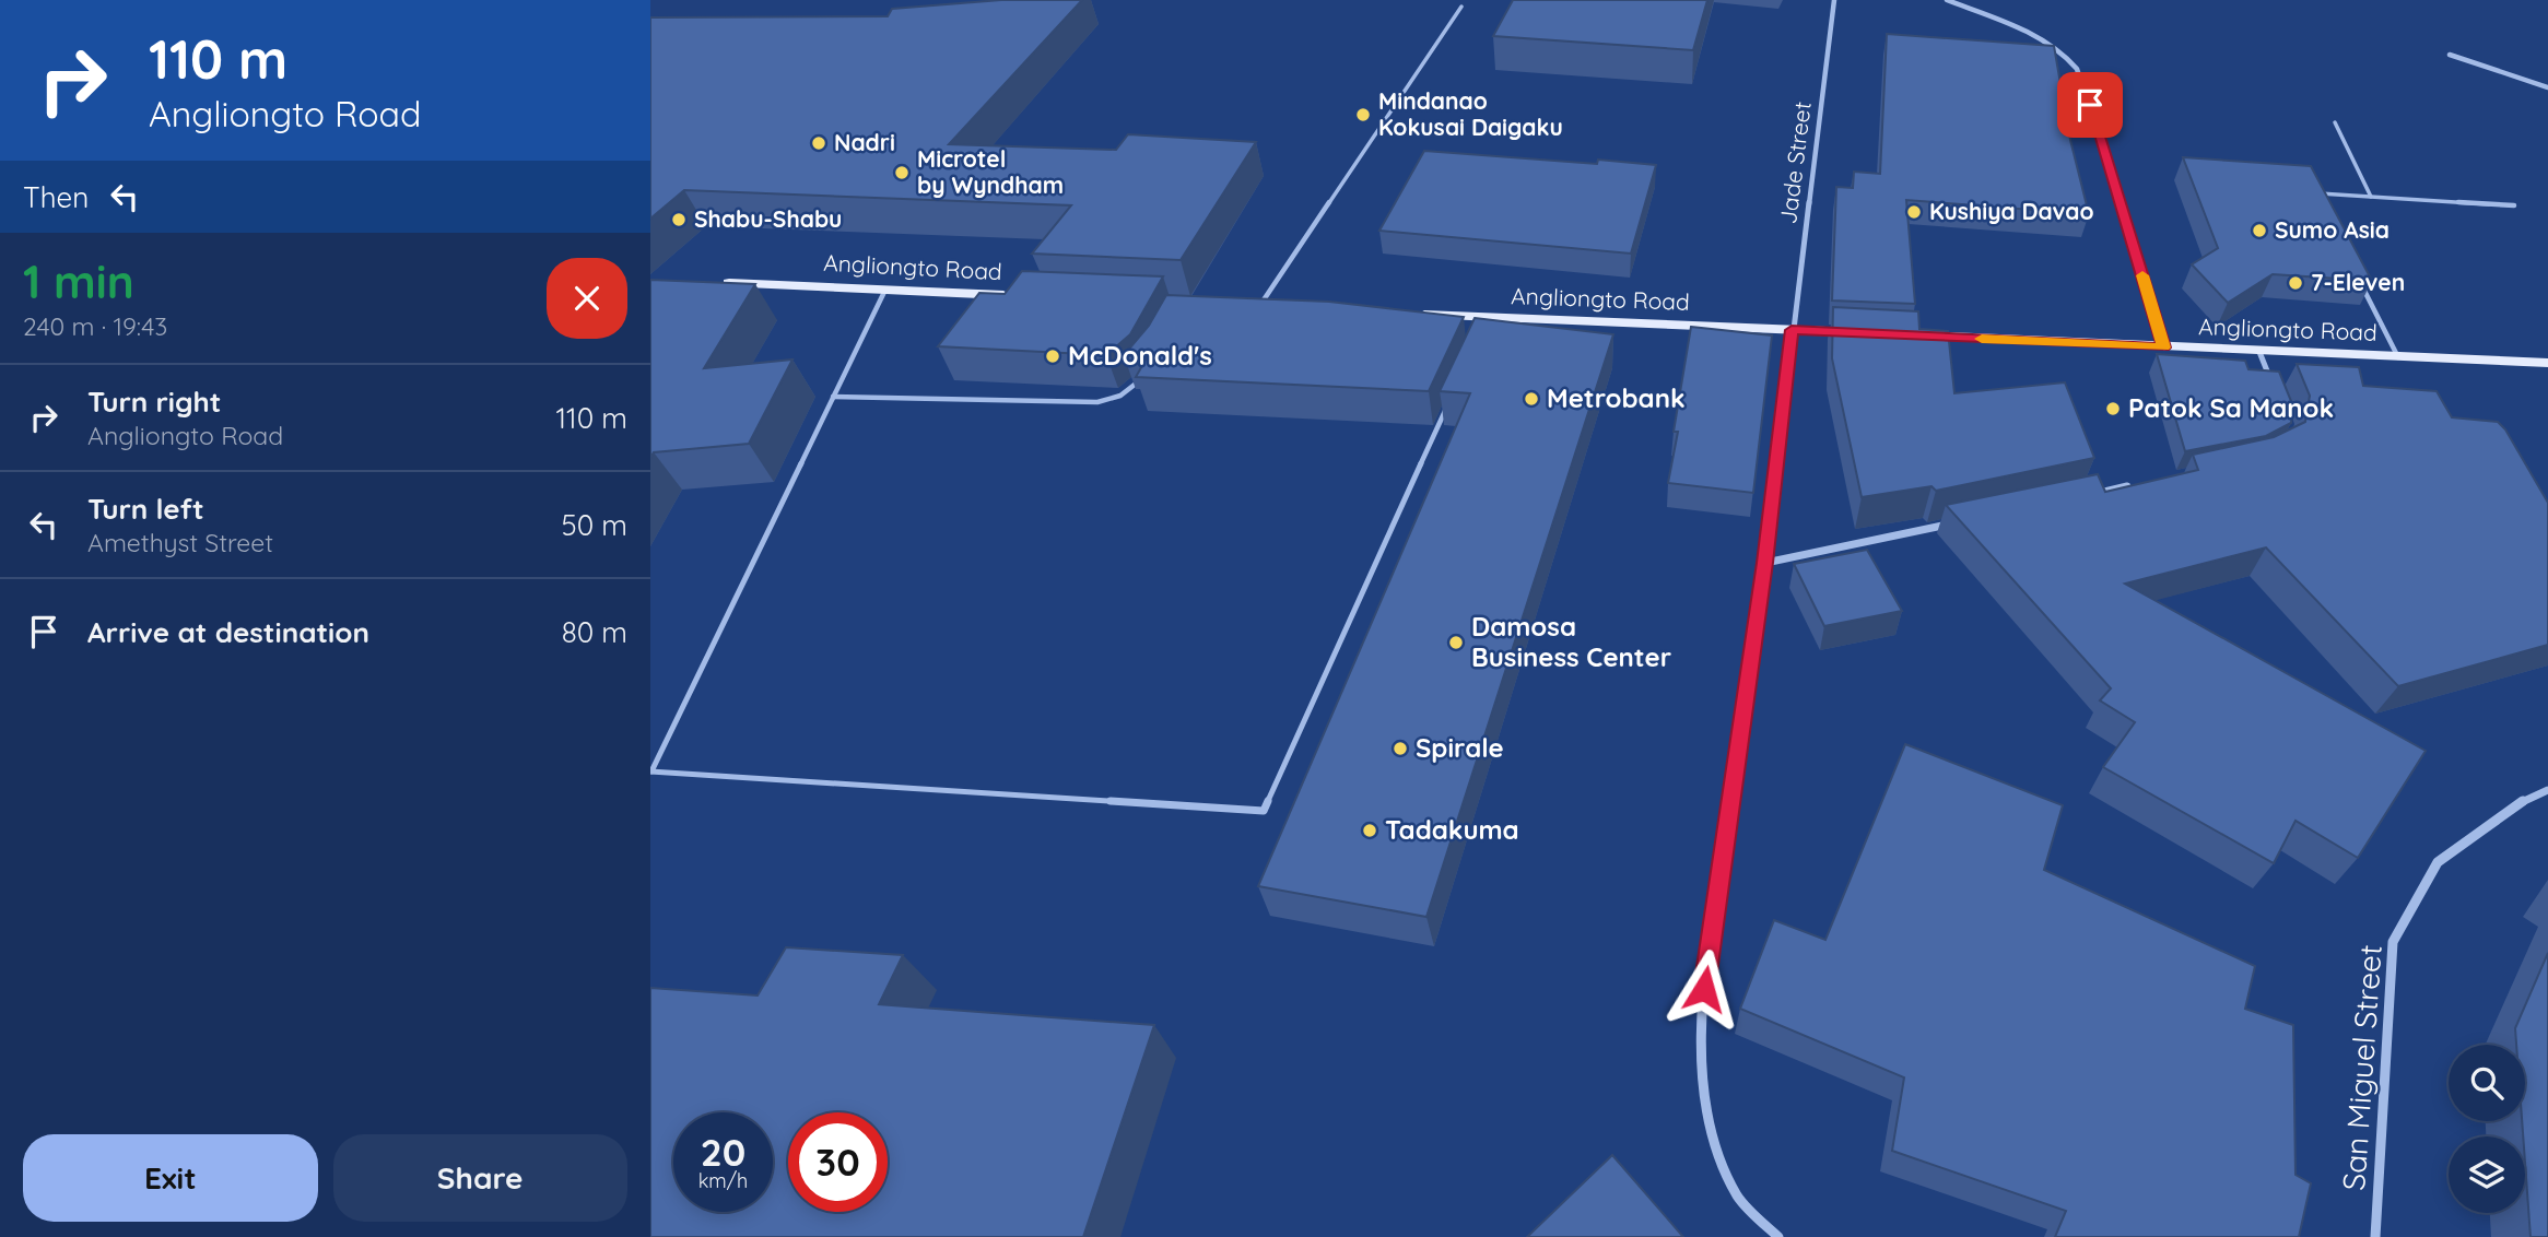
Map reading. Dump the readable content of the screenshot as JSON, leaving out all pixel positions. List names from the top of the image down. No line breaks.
{"streets":{"main road":["Angliongto Road"],"street":["Jade Street","San Miguel Street"]},"crossings":[["Jade Street","Angliongto Road"]],"places":["Mindanao Kokusai Daigaku","Nadri","Microtel by Wyndham","Kushiya Davao","Shabu-Shabu","Sumo Asia","7-Eleven","McDonald's","Metrobank","Patok Sa Manok","Damosa Business Center","Spirale","Tadakuma"],"page":{"turn":["110 m","Angliongto Road"],"then":"Then","heading":["1 min","240 m · 19:43"],"list":[{"name":"Turn right","note":"Angliongto Road","value":"110 m"},{"name":"Turn left","note":"Amethyst Street","value":"50 m"},{"name":"Arrive at destination","value":"80 m"}],"speed":"20 km/h","limit":"30","buttons":["Exit","Share"]}}
